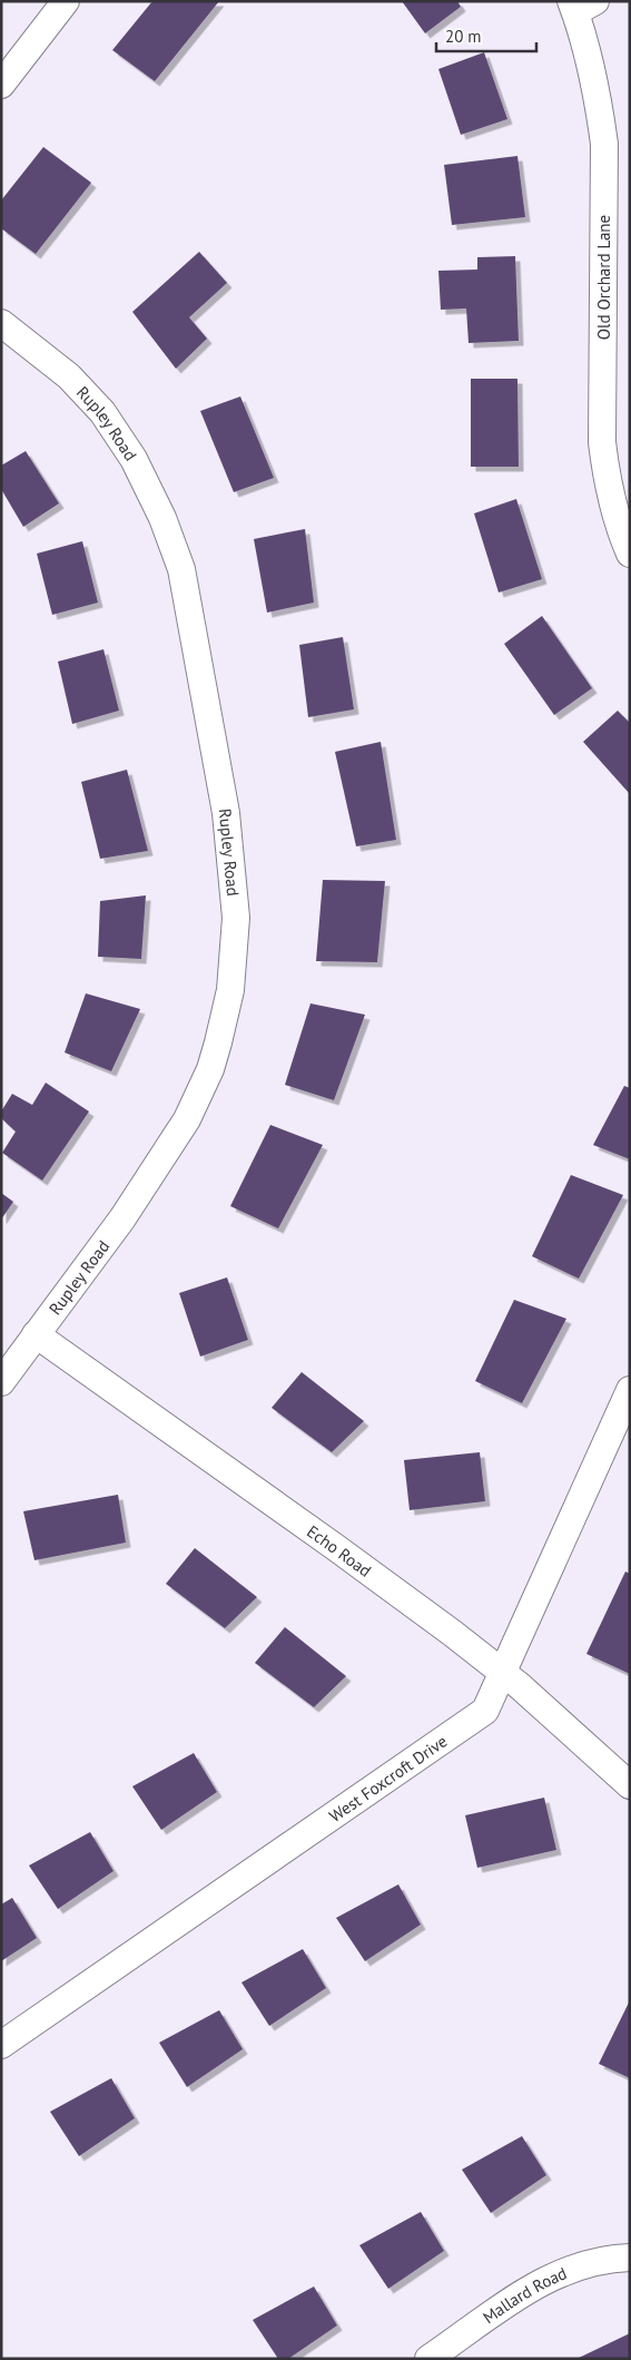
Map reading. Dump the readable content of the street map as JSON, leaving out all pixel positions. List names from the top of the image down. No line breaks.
{"streets":{"street":["Old Orchard Lane","Rupley Road","Echo Road","West Foxcroft Drive","Mallard Road"]},"crossings":[["Rupley Road","Echo Road"],["Echo Road","West Foxcroft Drive"]],"scale_bar":"20 m"}
